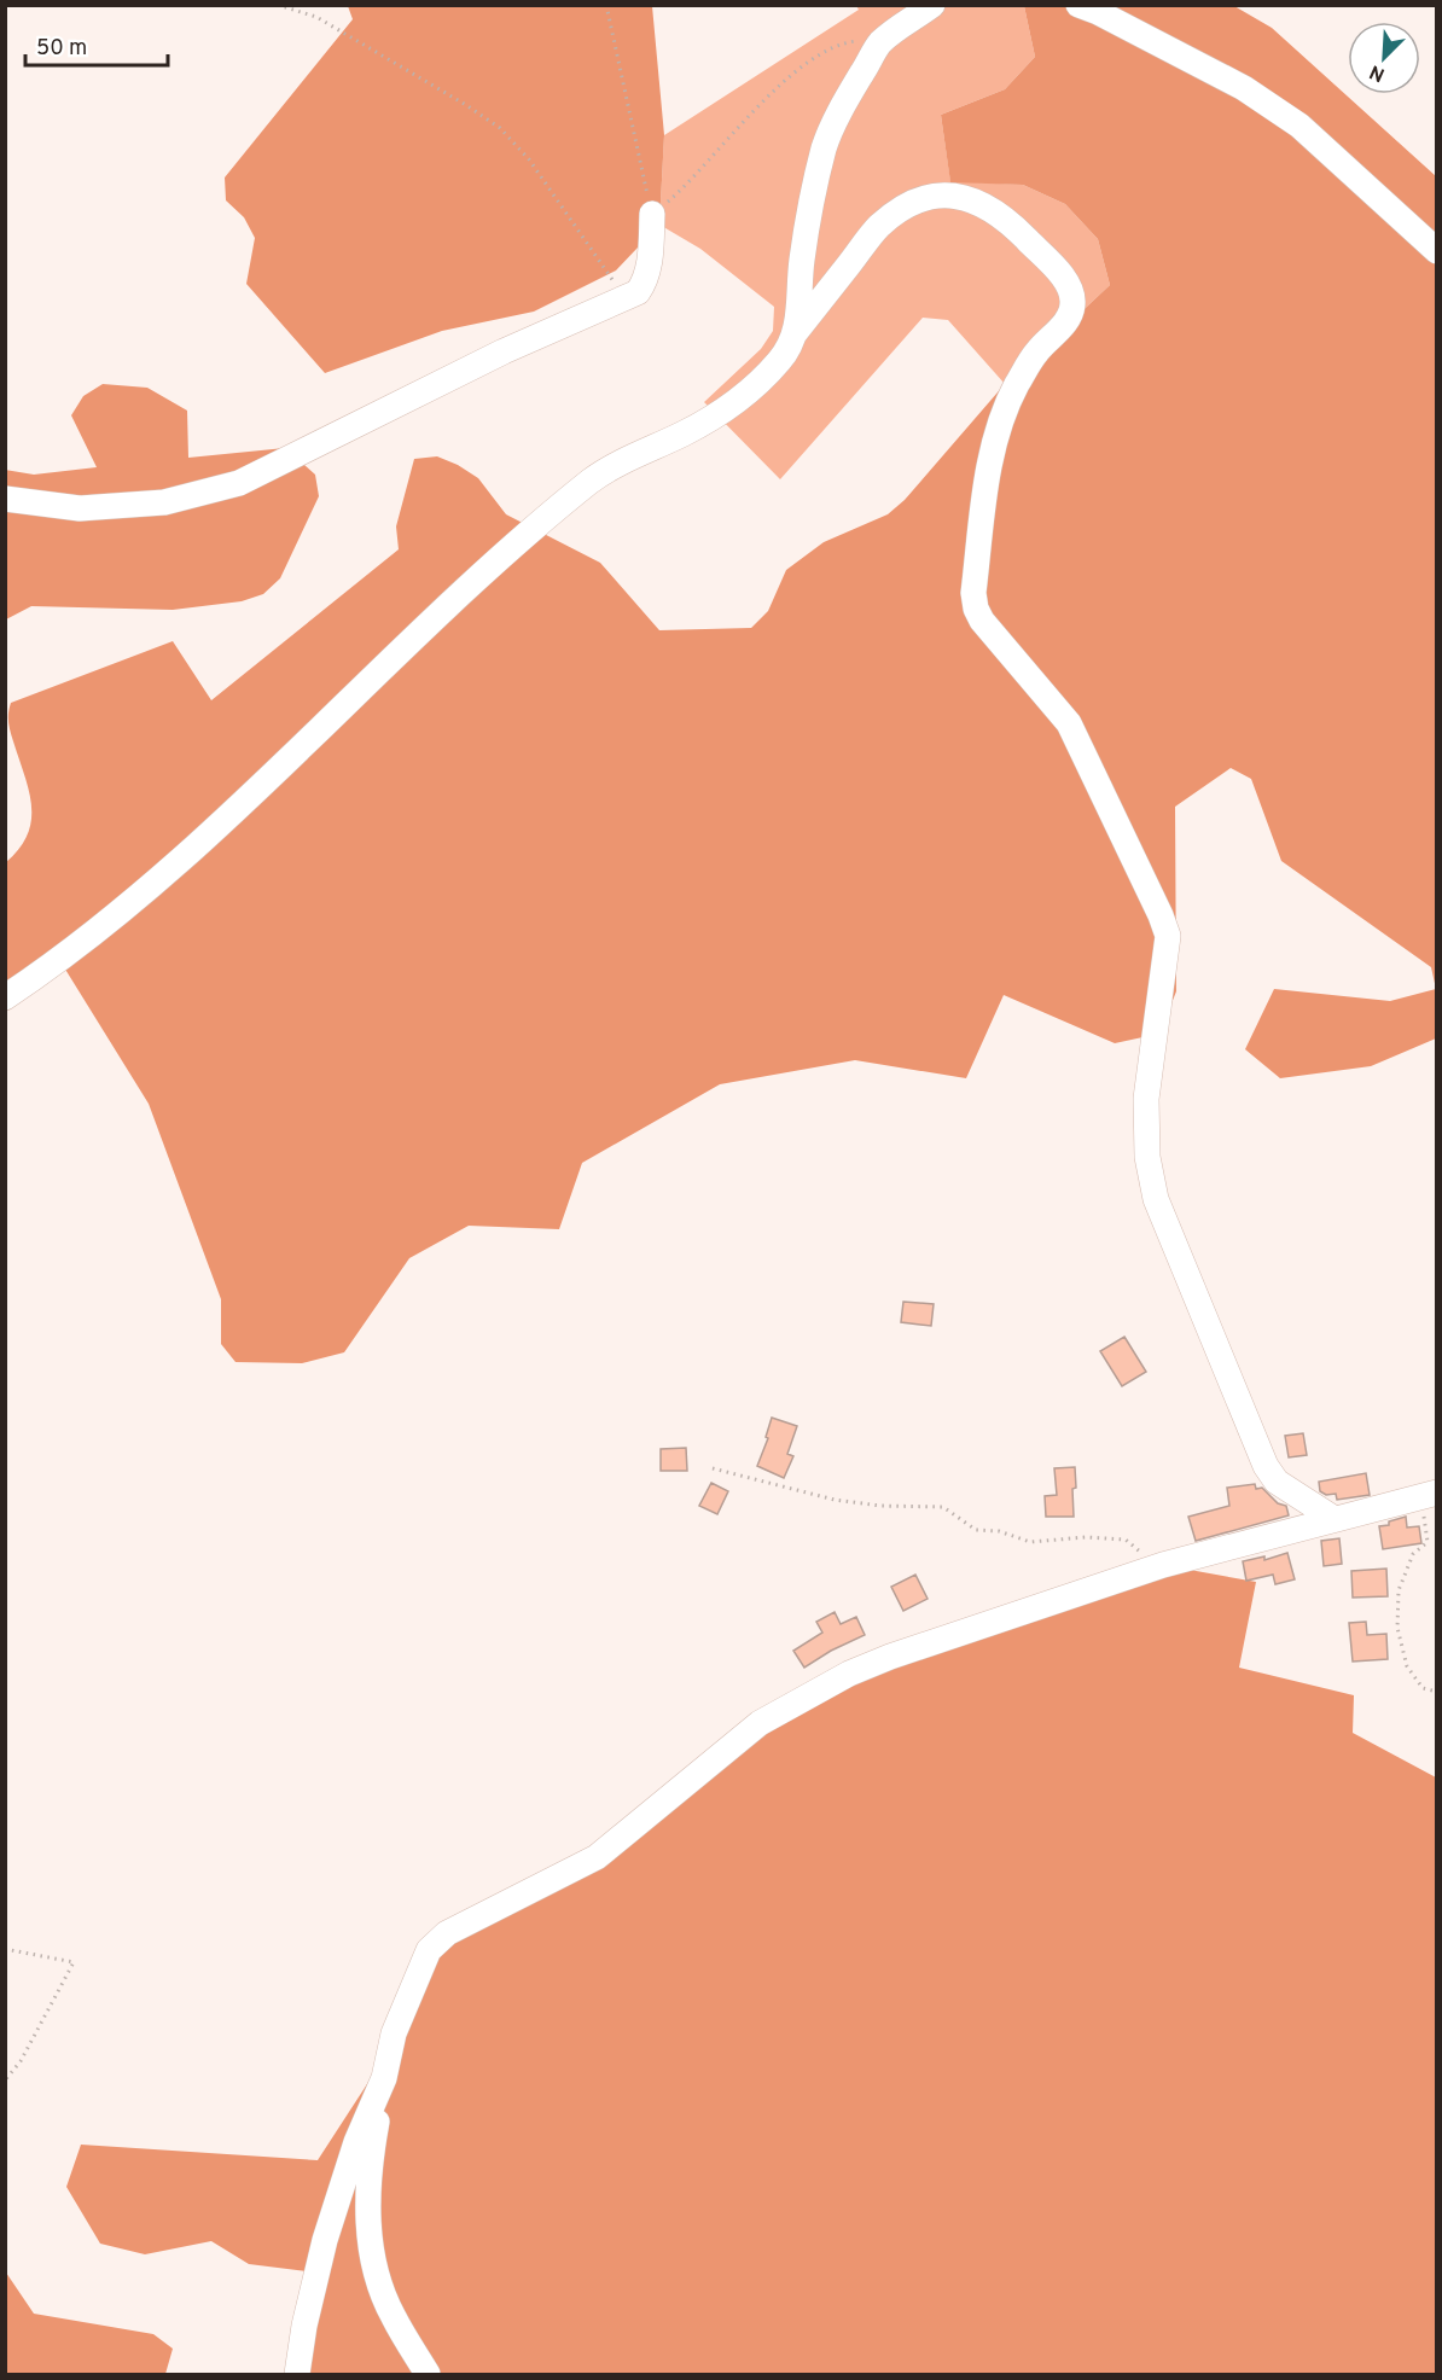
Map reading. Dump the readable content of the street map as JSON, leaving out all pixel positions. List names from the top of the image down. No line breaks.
{"scale_bar":"50 m","north":"bottom left"}
